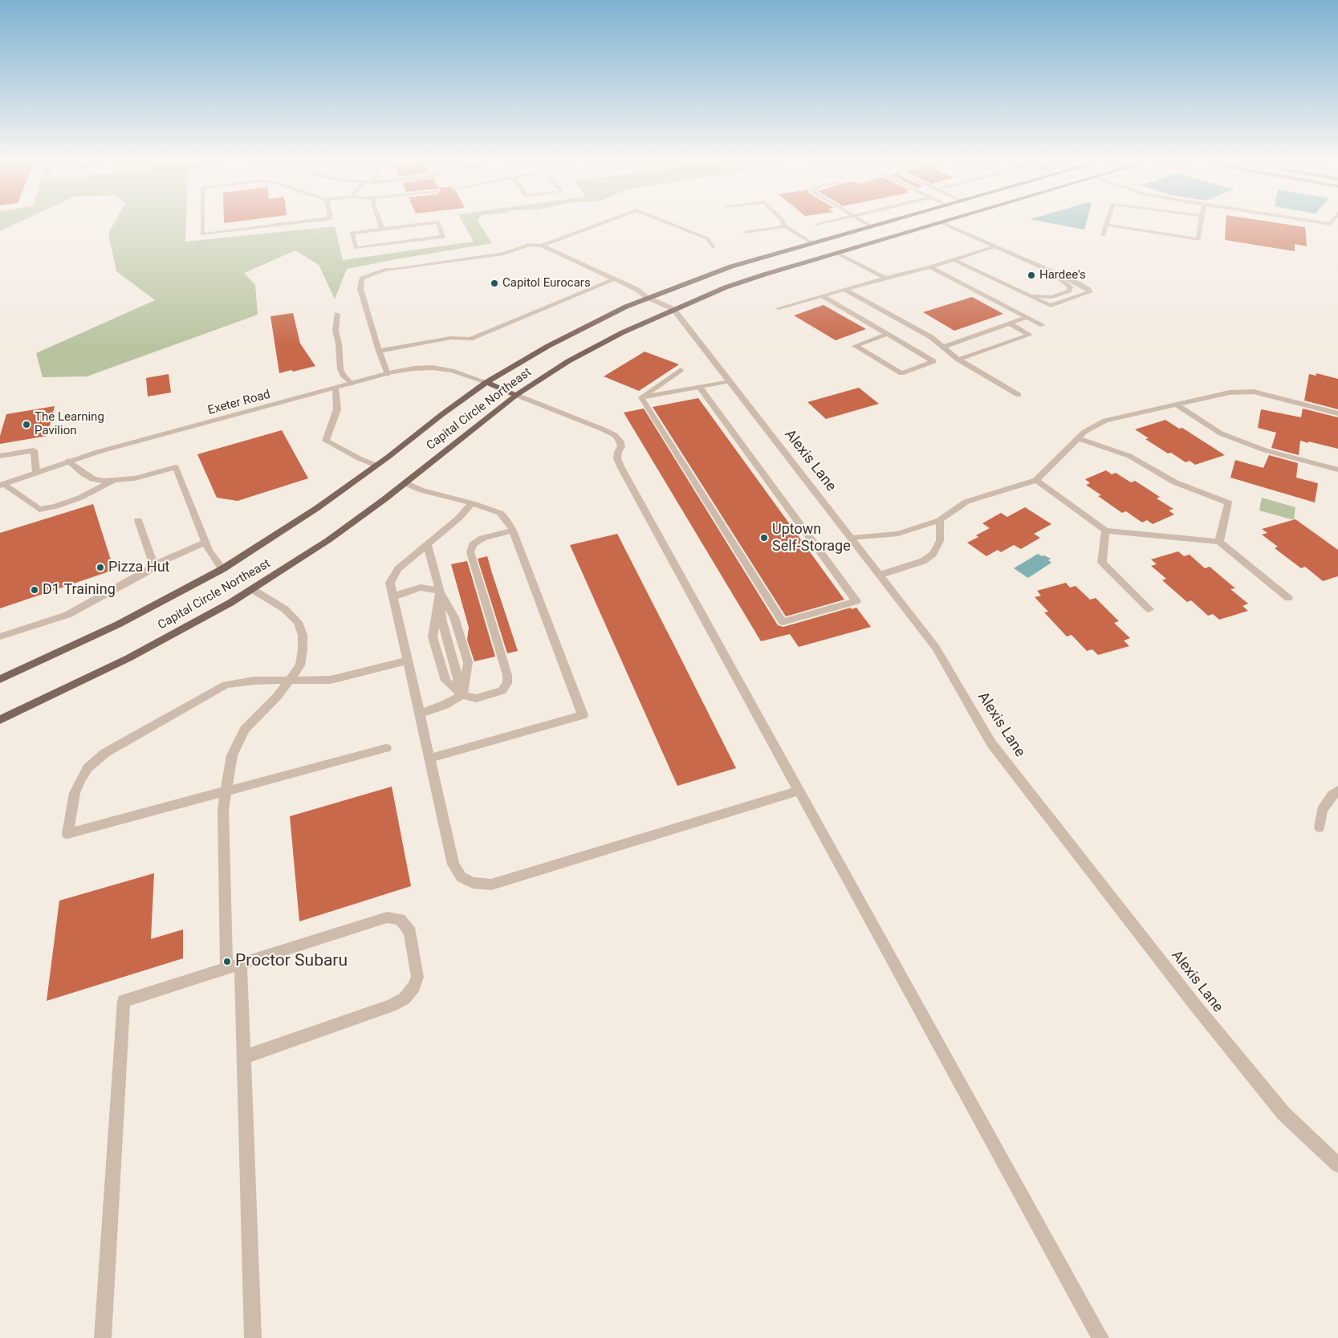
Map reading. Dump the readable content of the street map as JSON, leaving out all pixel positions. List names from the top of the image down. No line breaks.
{"streets":{"main road":["Capital Circle Northeast"],"street":["Exeter Road","Alexis Lane"]},"crossings":[["Exeter Road","Capital Circle Northeast"],["Capital Circle Northeast","Alexis Lane"]],"places":["Hardee's","Capitol Eurocars","The Learning Pavilion","Uptown Self-Storage","Pizza Hut","D1 Training","Proctor Subaru"]}
